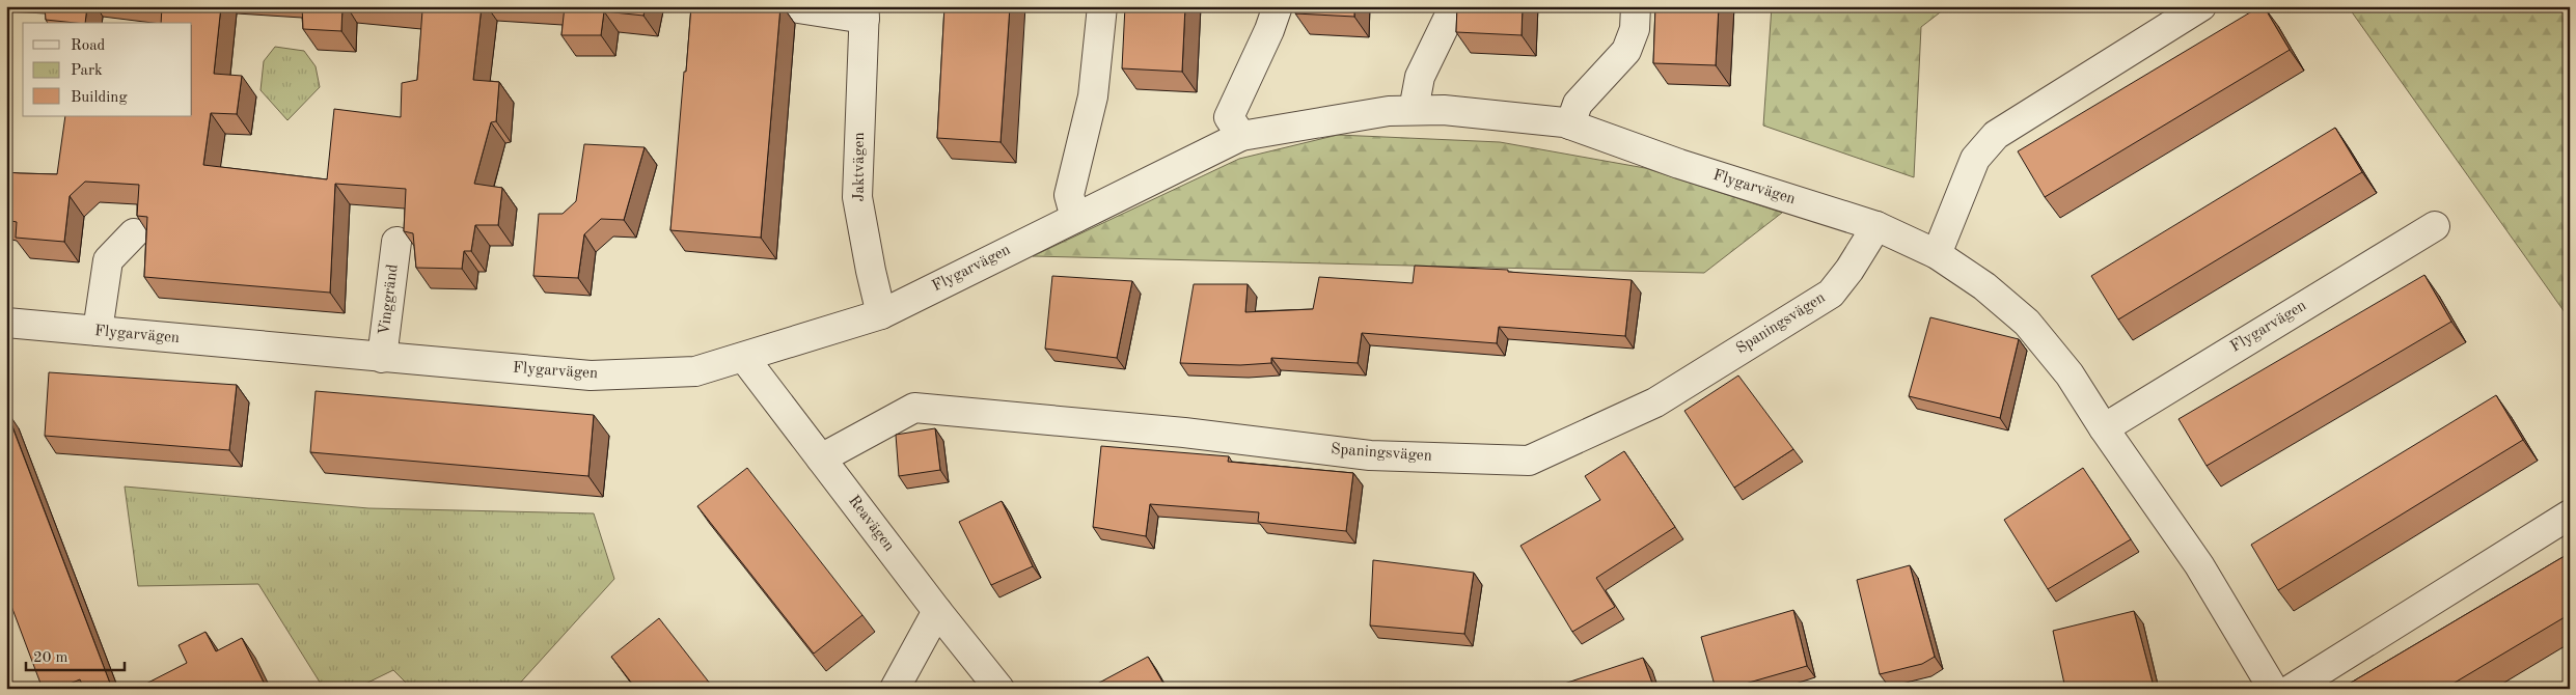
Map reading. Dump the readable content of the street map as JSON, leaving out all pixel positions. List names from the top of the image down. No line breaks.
{"streets":{"street":["Jaktvägen","Flygarvägen","Vinggränd","Spaningsvägen","Reavägen"]},"crossings":[["Jaktvägen","Flygarvägen"],["Flygarvägen","Vinggränd"],["Flygarvägen","Spaningsvägen"],["Flygarvägen","Reavägen"],["Spaningsvägen","Reavägen"]],"legend":["Road","Park","Building"],"scale_bar":"20 m"}
